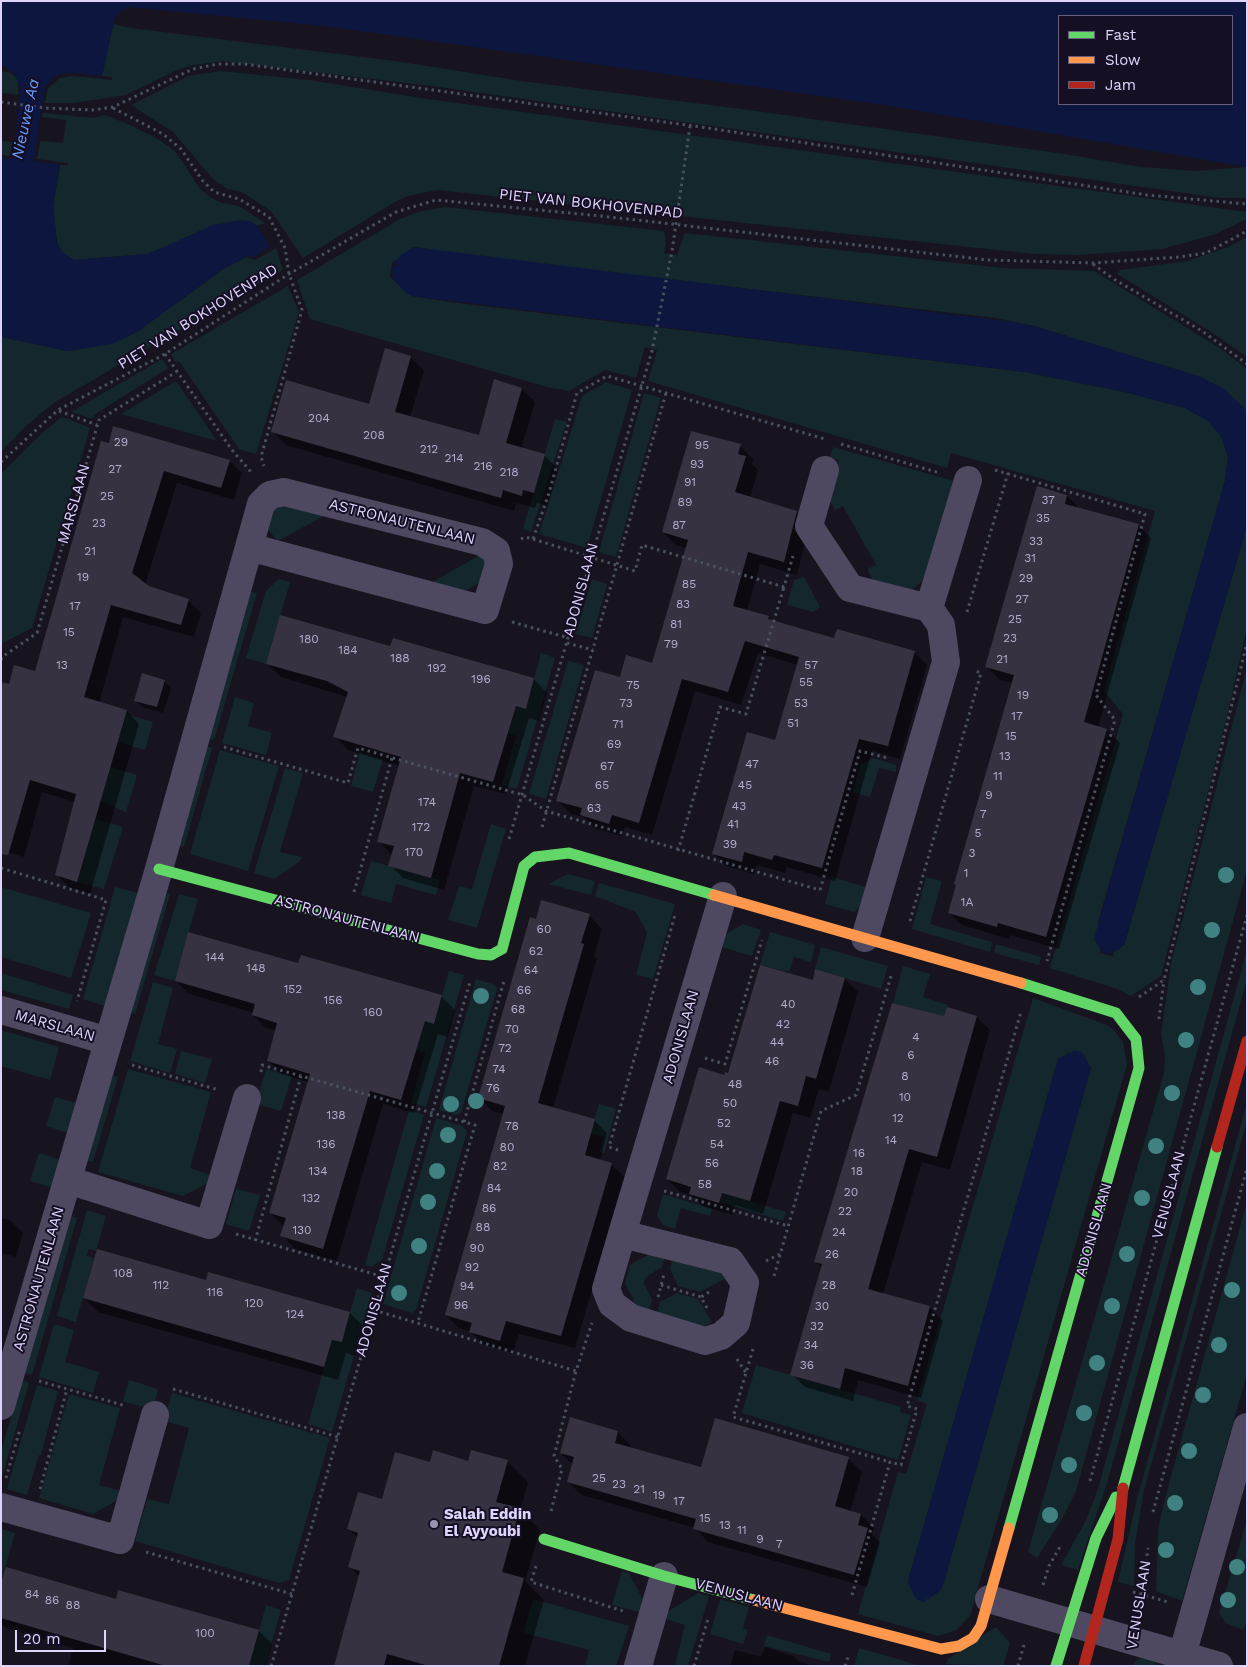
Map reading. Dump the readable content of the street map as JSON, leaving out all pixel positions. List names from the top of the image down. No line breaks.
{"streets":{"street":["MARSLAAN","ASTRONAUTENLAAN","ADONISLAAN","VENUSLAAN"],"path":["PIET VAN BOKHOVENPAD"]},"crossings":[["PIET VAN BOKHOVENPAD","ADONISLAAN"],["MARSLAAN","ASTRONAUTENLAAN"],["ASTRONAUTENLAAN","ADONISLAAN"],["ADONISLAAN","VENUSLAAN"]],"water":["Nieuwe Aa"],"places":["Salah Eddin El Ayyoubi"],"house_numbers":["204","208","29","95","212","214","93","216","27","218","91","25","37","89","35","23","87","33","21","31","19","29","85","27","83","17","25","81","15","23","180","79","184","188","21","13","57","192","196","55","75","19","73","53","17","51","71","15","69","13","47","67","11","65","45","9","174","43","63","7","41","172","5","39","170","3","1","1A","60","62","144","148","64","152","66","156","40","68","160","42","70","4","44","72","6","46","74","8","48","76","10","50","138","12","52","78","14","136","54","80","16","56","82","134","18","58","84","20","132","86","22","88","130","24","90","26","92","108","112","28","94","116","120","96","30","124","32","34","36","25","23","21","19","17","15","13","11","9","7","84","86","88","100"],"legend":["Fast","Slow","Jam"],"scale_bar":"20 m"}
